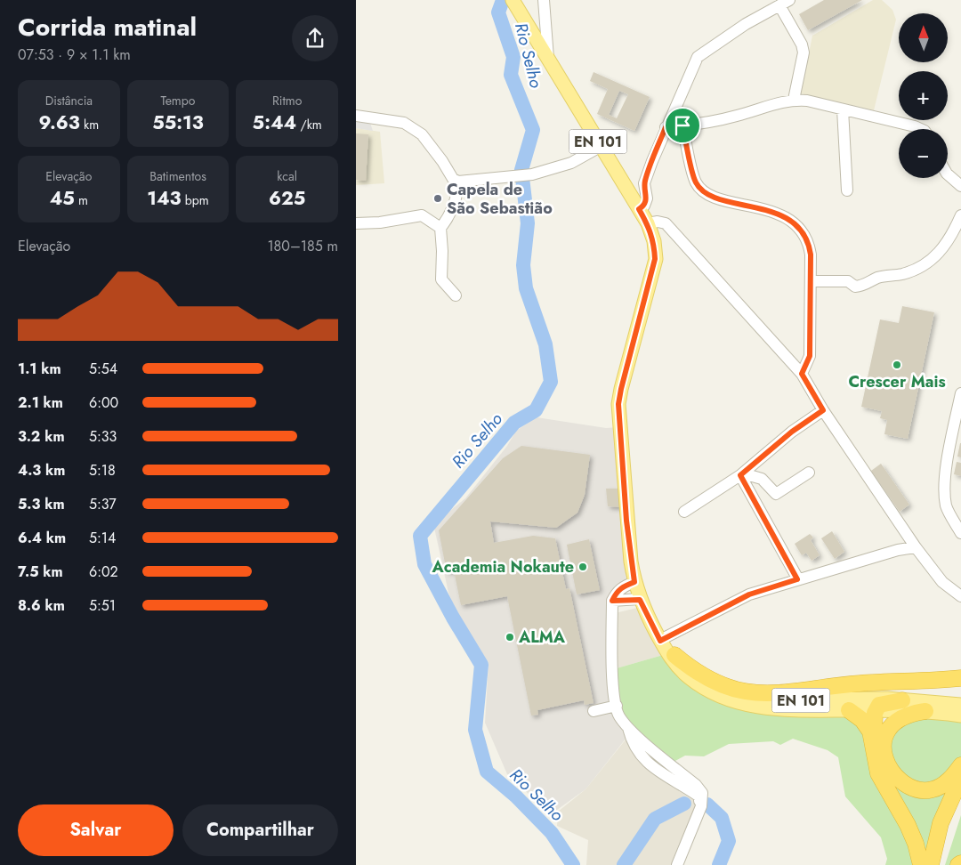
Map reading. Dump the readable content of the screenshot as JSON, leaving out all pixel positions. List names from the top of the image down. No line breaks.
{"streets":{"main road":["EN 101"]},"water":["Rio Selho"],"places":["Capela de São Sebastião","Crescer Mais","Academia Nokaute","ALMA"],"north":"top","page":{"heading":["Corrida matinal","07:53 · 9 × 1.1 km"],"map_buttons":["+","−"],"stats":[["Distância","9.63 km"],["Tempo","55:13"],["Ritmo","5:44 /km"],["Elevação","45 m"],["Batimentos","143 bpm"],["kcal","625"]],"chart":["Elevação","180–185 m"],"list":[{"name":"1.1 km","note":"5:54"},{"name":"2.1 km","note":"6:00"},{"name":"3.2 km","note":"5:33"},{"name":"4.3 km","note":"5:18"},{"name":"5.3 km","note":"5:37"},{"name":"6.4 km","note":"5:14"},{"name":"7.5 km","note":"6:02"},{"name":"8.6 km","note":"5:51"}],"buttons":["Salvar","Compartilhar"]}}
